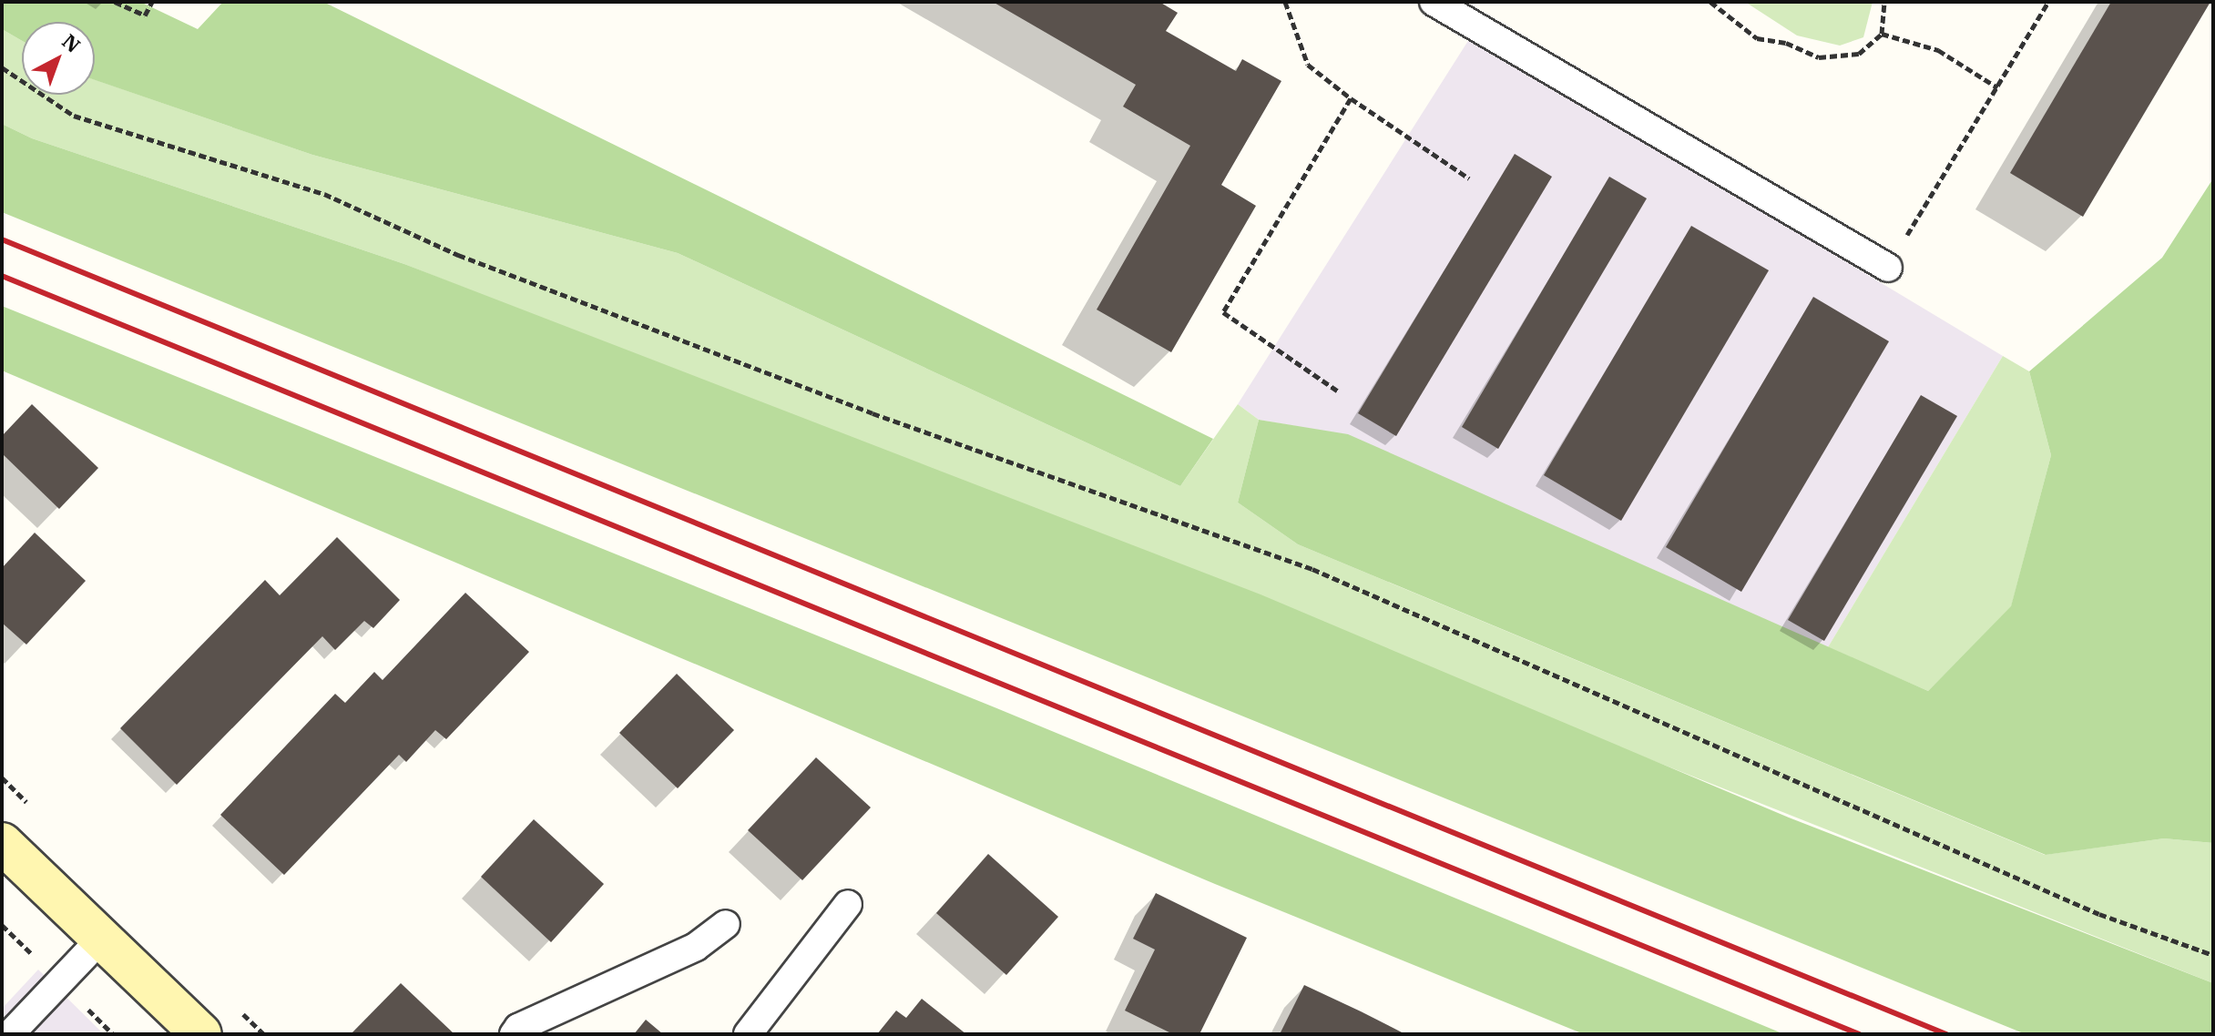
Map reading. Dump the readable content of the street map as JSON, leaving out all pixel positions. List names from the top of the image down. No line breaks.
{"north":"top right"}
